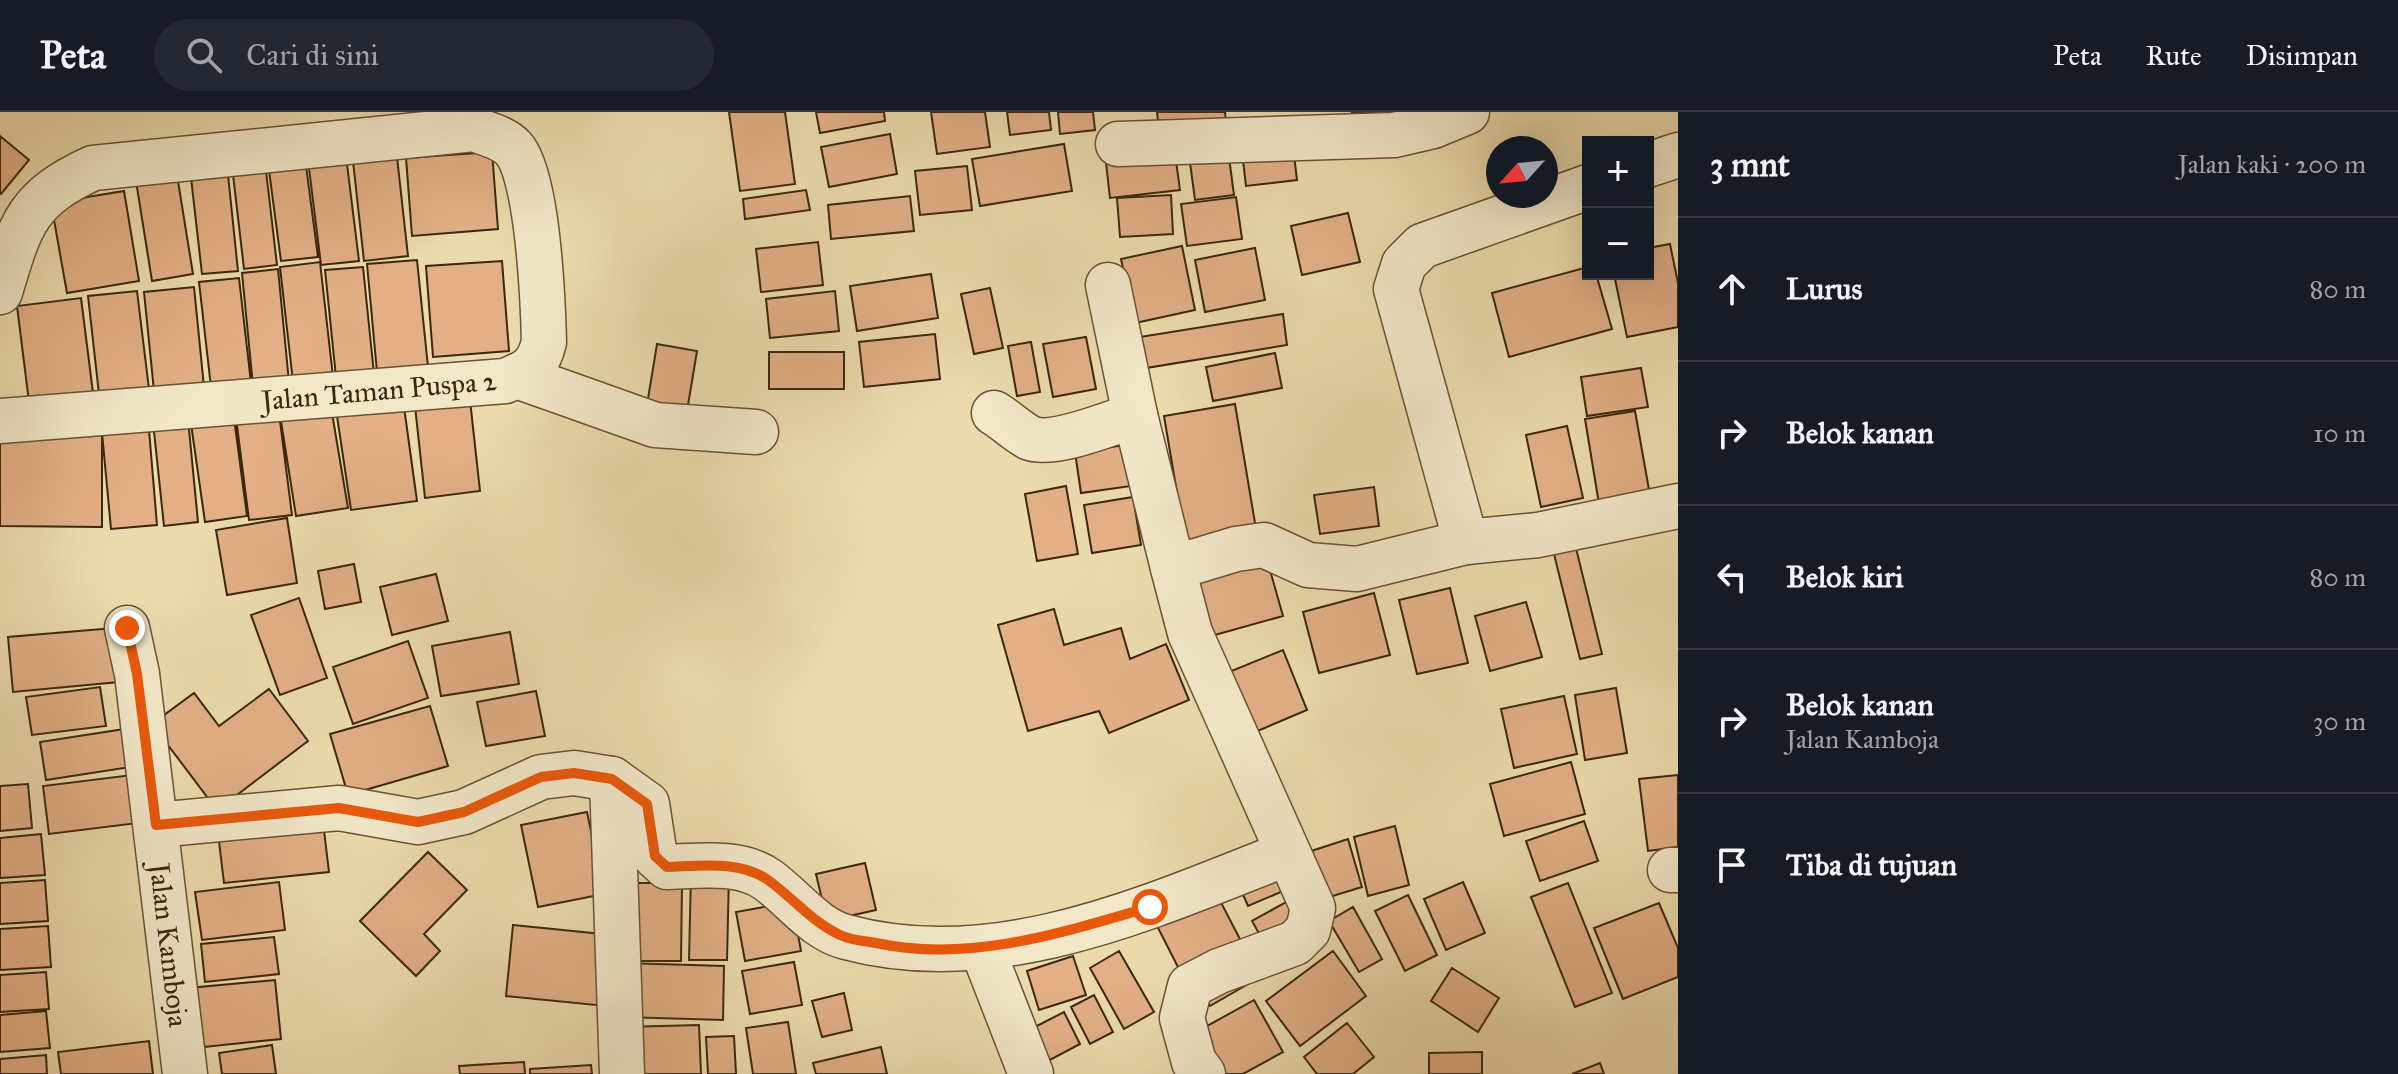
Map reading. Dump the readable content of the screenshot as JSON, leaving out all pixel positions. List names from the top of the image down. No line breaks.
{"streets":{"street":["Jalan Taman Puspa 2","Jalan Kamboja"]},"north":"bottom left","page":{"header":"Peta","search":"Cari di sini","nav":["Peta","Rute","Disimpan"],"heading":["3 mnt","Jalan kaki · 200 m"],"map_buttons":["+","−"],"list":[["Lurus","80 m"],["Belok kanan","10 m"],["Belok kiri","80 m"],["Belok kanan","Jalan Kamboja","30 m"],"Tiba di tujuan"]}}
